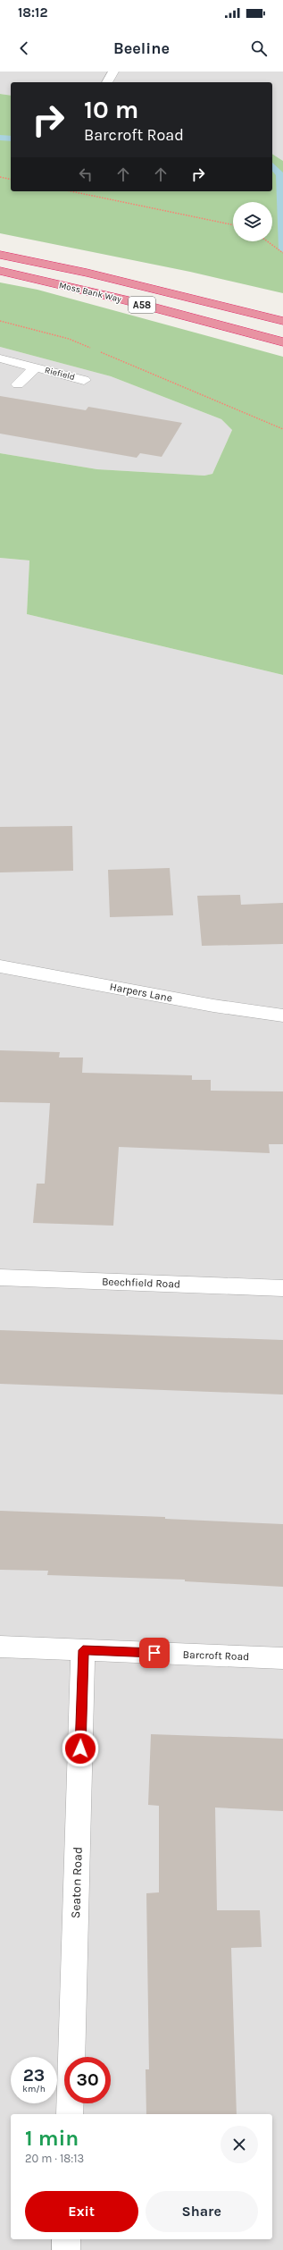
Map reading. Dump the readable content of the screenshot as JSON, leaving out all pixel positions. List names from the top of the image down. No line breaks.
{"streets":{"highway":["Moss Bank Way","A58"],"street":["Riefield","Harpers Lane","Beechfield Road","Barcroft Road","Seaton Road"]},"crossings":[["Barcroft Road","Seaton Road"]],"page":{"status":"18:12","header":"Beeline","turn":["10 m","Barcroft Road"],"speed":"23 km/h","limit":"30","heading":["1 min","20 m · 18:13"],"buttons":["Exit","Share"]}}
